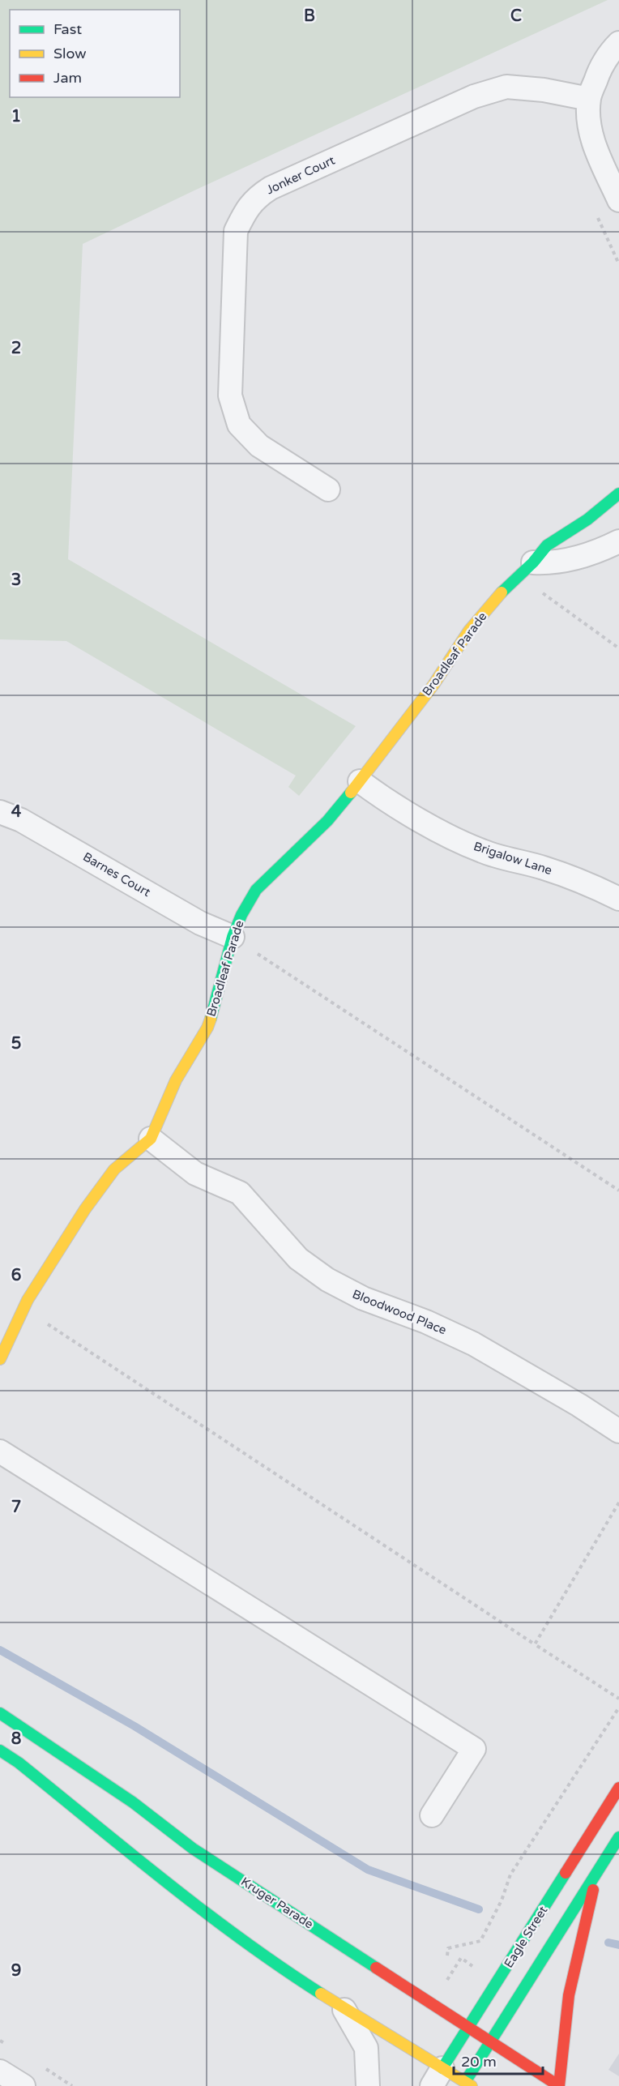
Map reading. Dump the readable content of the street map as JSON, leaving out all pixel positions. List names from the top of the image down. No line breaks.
{"streets":{"street":["Jonker Court","Broadleaf Parade","Brigalow Lane","Barnes Court","Bloodwood Place","Kruger Parade","Eagle Street"]},"crossings":[["Broadleaf Parade","Brigalow Lane"],["Broadleaf Parade","Barnes Court"],["Broadleaf Parade","Bloodwood Place"],["Kruger Parade","Eagle Street"]],"legend":["Fast","Slow","Jam"],"scale_bar":"20 m","grid":{"columns":["B","C"],"rows":["1","2","3","4","5","6","7","8","9"]}}
